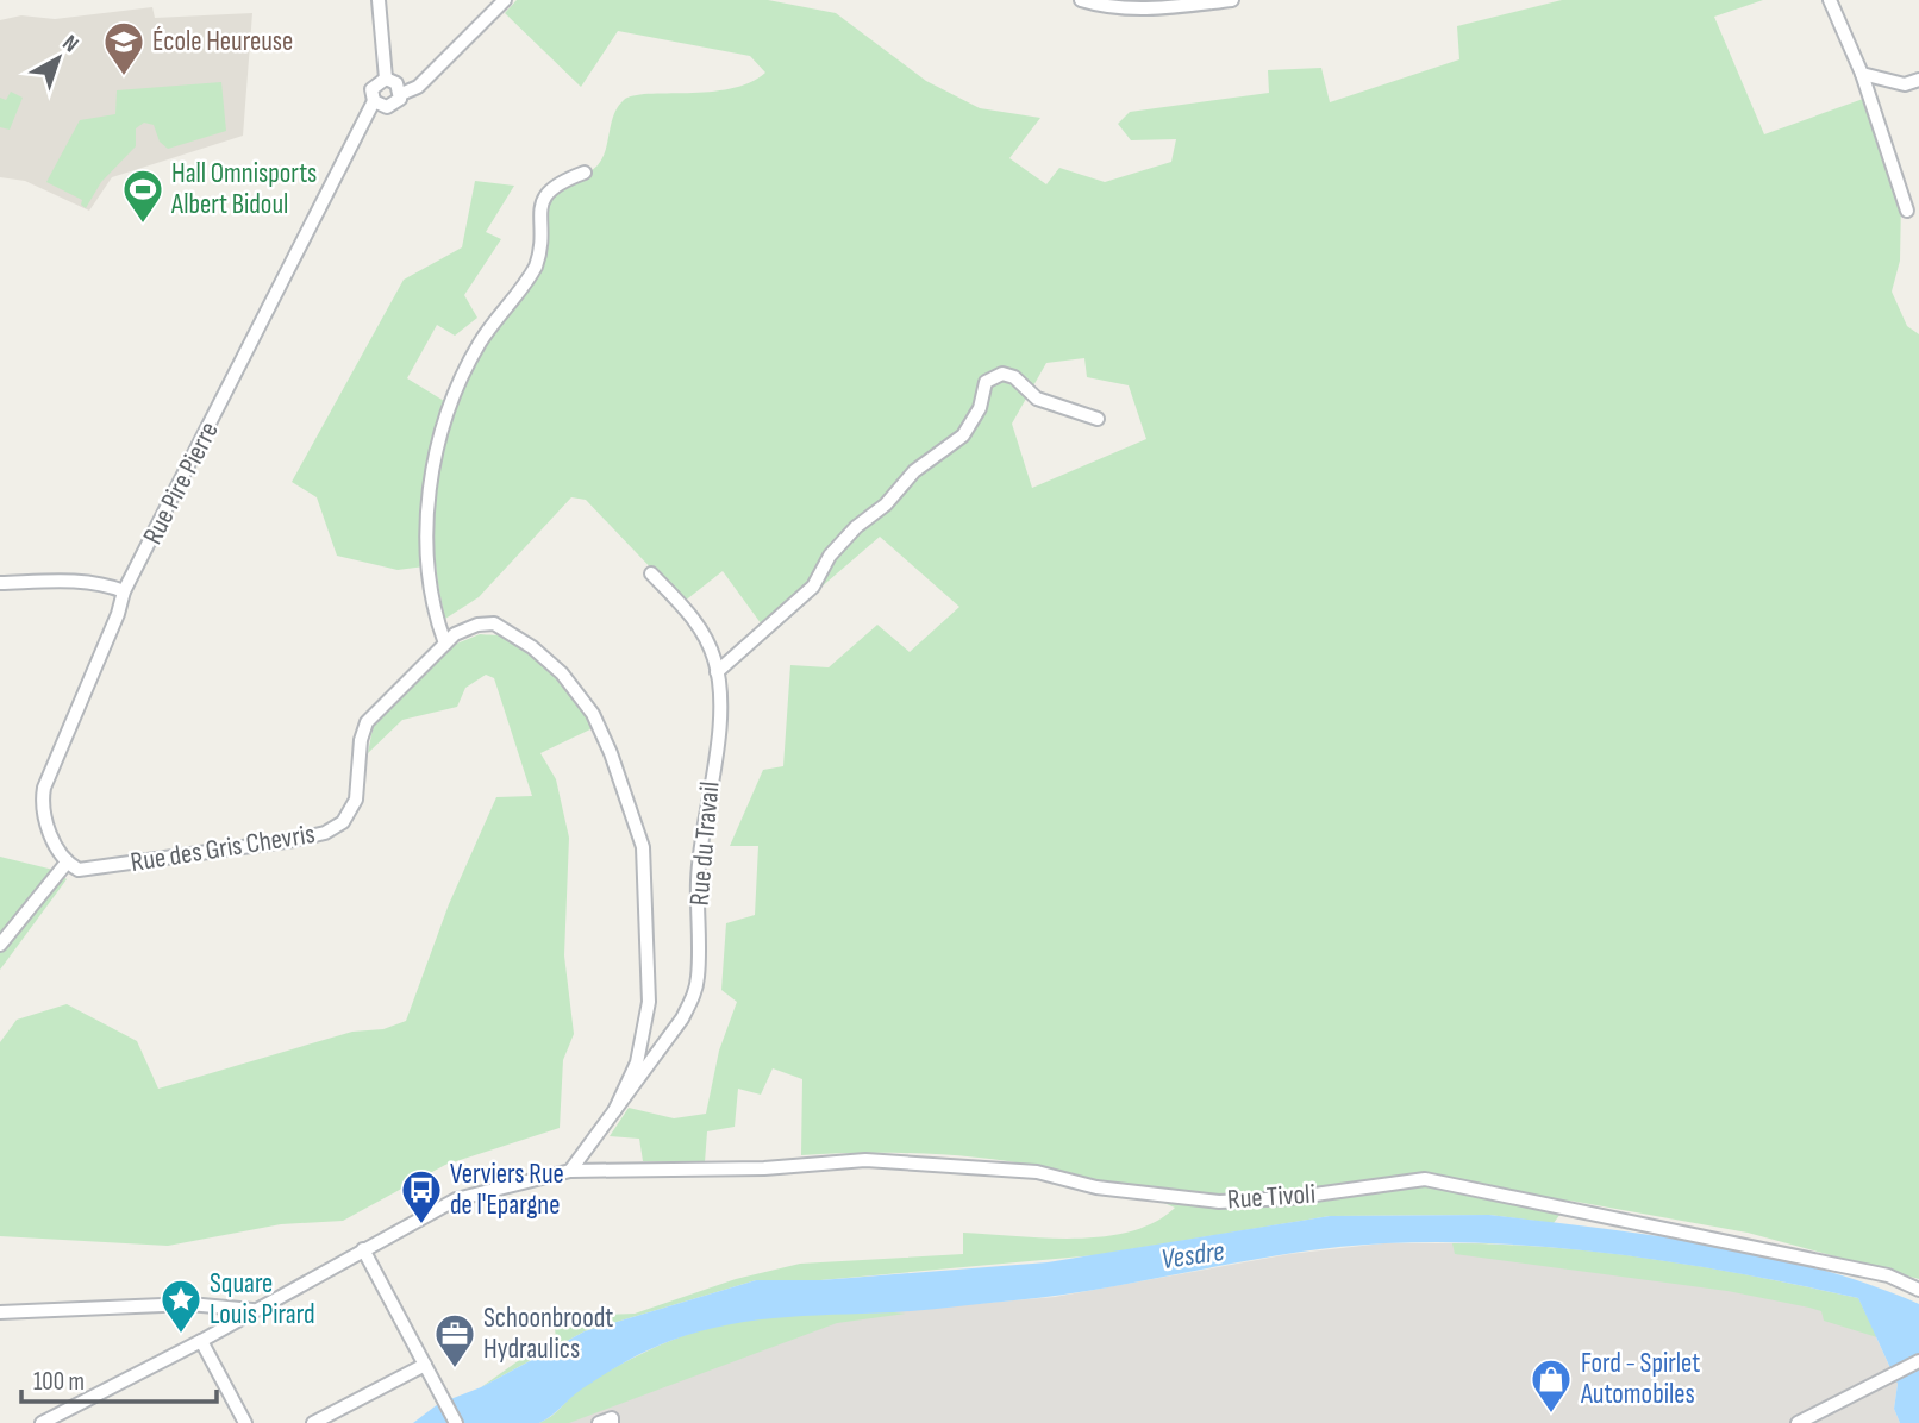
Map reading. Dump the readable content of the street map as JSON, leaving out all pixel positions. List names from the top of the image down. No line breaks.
{"streets":{"street":["Rue Pire Pierre","Rue du Travail","Rue des Gris Chevris","Rue Tivoli"]},"crossings":[["Rue Pire Pierre","Rue des Gris Chevris"],["Rue du Travail","Rue des Gris Chevris"]],"water":["Vesdre"],"places":{"school or university":["École Heureuse"],"sports":["Hall Omnisports Albert Bidoul"],"bus stop":["Verviers Rue de l'Epargne"],"place":["Square Louis Pirard"],"office":["Schoonbroodt Hydraulics"],"shop":["Ford - Spirlet Automobiles"]},"scale_bar":"100 m","north":"top right"}
